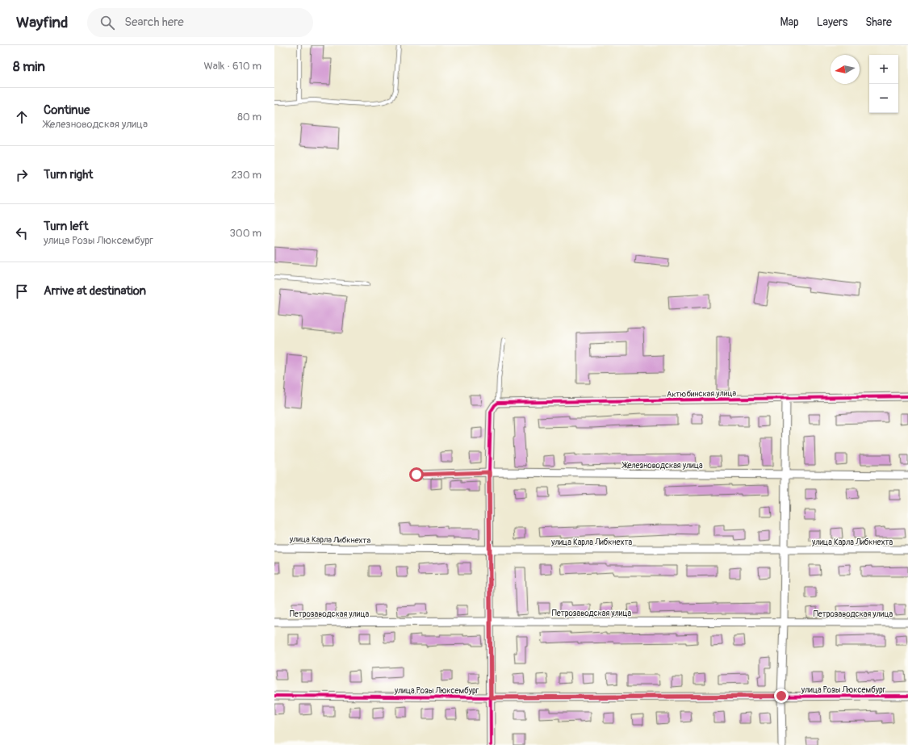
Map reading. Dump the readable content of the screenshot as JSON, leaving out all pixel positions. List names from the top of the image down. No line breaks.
{"streets":{"street":["Актюбинская улица","Железноводская улица","улица Карла Либкнехта","Петрозаводская улица","улица Розы Люксембург"]},"north":"left","page":{"header":"Wayfind","search":"Search here","nav":["Map","Layers","Share"],"heading":["8 min","Walk · 610 m"],"map_buttons":["+","−"],"list":[["Continue","Железноводская улица","80 m"],["Turn right","230 m"],["Turn left","улица Розы Люксембург","300 m"],"Arrive at destination"]}}
